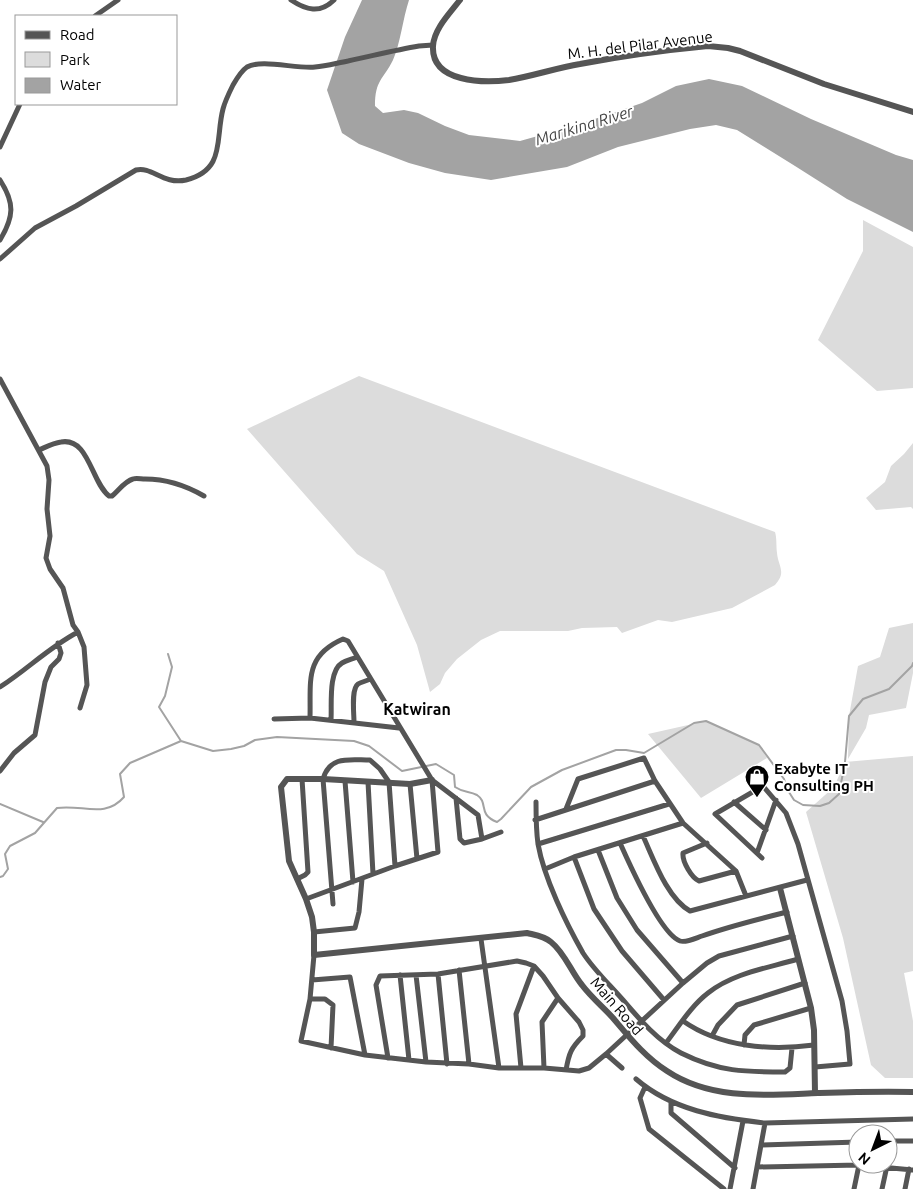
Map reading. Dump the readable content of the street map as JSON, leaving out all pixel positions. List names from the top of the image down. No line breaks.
{"streets":{"street":["M. H. del Pilar Avenue","Main Road"]},"districts":["Katwiran"],"water":["Marikina River"],"places":{"shop":["Exabyte IT Consulting PH"]},"legend":["Road","Park","Water"],"north":"bottom left"}
